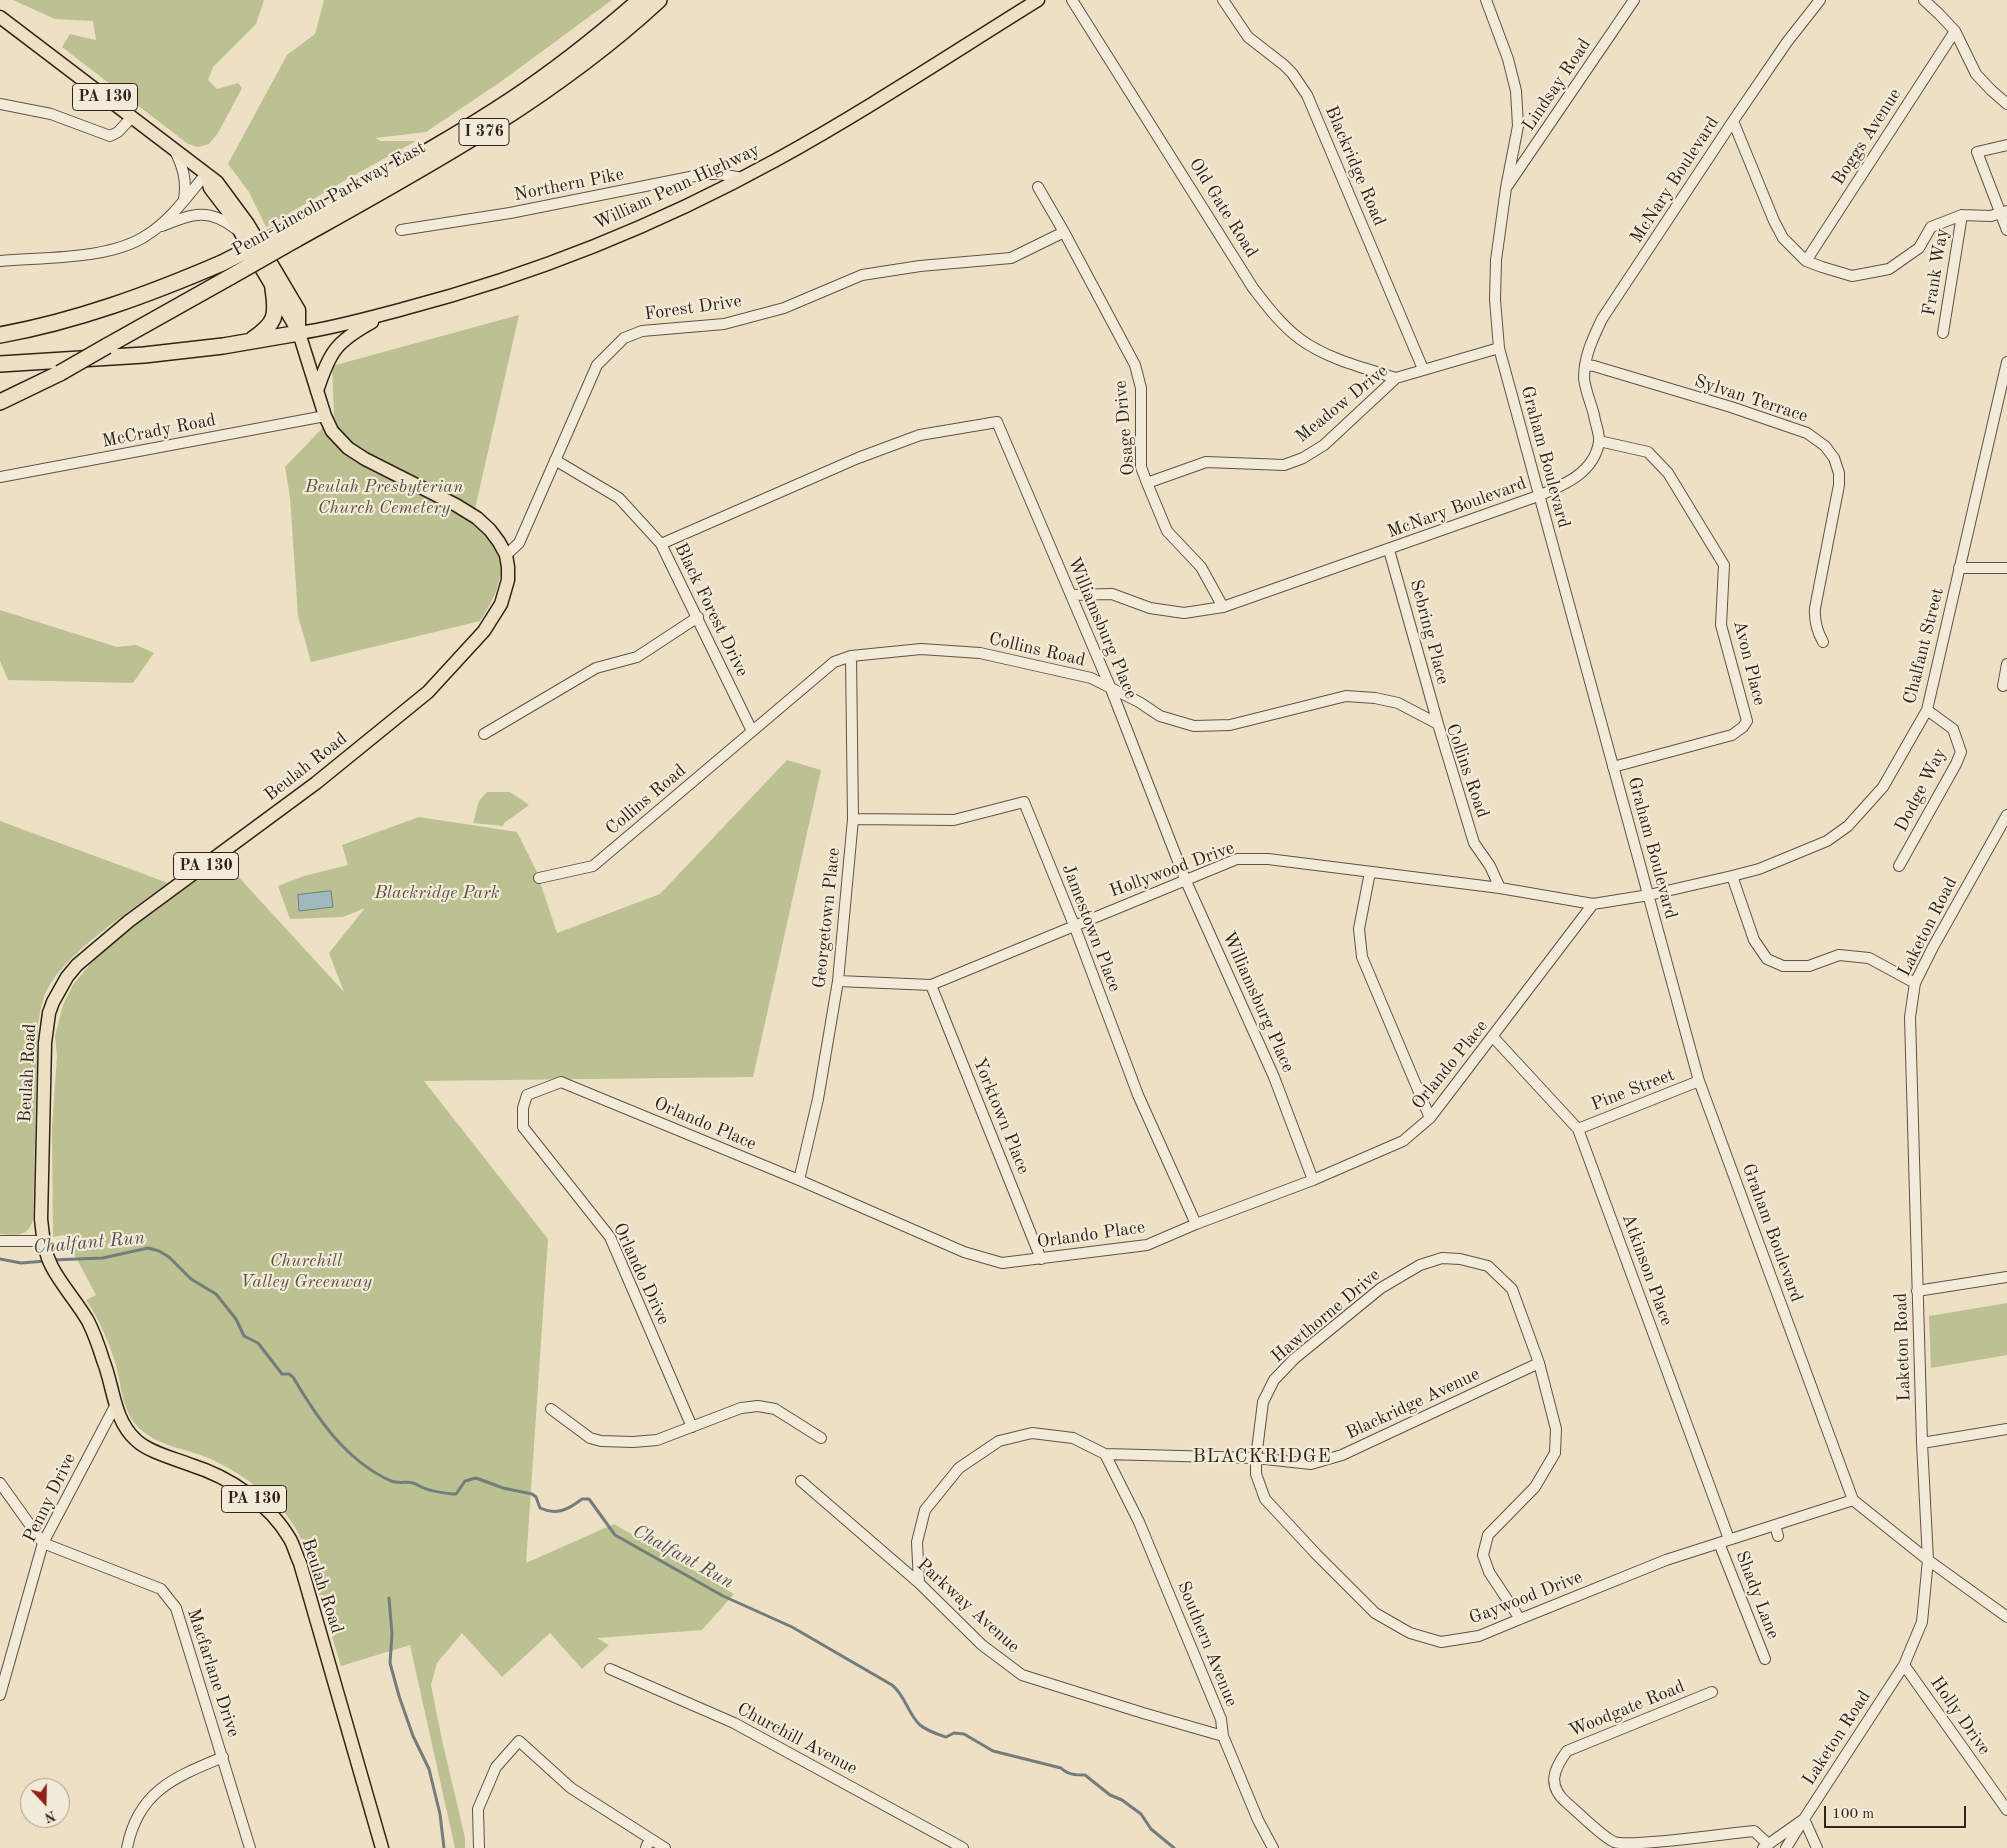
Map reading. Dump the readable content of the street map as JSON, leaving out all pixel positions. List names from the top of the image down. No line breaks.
{"streets":{"highway":["I 376","Penn-Lincoln Parkway East"],"main road":["PA 130","William Penn Highway","Beulah Road"],"street":["Lindsay Road","Boggs Avenue","Blackridge Road","McNary Boulevard","Northern Pike","Old Gate Road","Frank Way","Forest Drive","Sylvan Terrace","Meadow Drive","Osage Drive","McCrady Road","Graham Boulevard","Black Forest Drive","Williamsburg Place","Sebring Place","Chalfant Street","Collins Road","Avon Place","Dodge Way","Hollywood Drive","Georgetown Place","Laketon Road","Jamestown Place","Orlando Place","Pine Street","Yorktown Place","Atkinson Place","Orlando Drive","Hawthorne Drive","Blackridge Avenue","Penny Drive","Shady Lane","Gaywood Drive","Parkway Avenue","Southern Avenue","Macfarlane Drive","Woodgate Road","Holly Drive","Churchill Avenue"]},"crossings":[["Lindsay Road","Graham Boulevard"],["Blackridge Road","Meadow Drive"],["McNary Boulevard","Sylvan Terrace"],["McNary Boulevard","Osage Drive"],["McNary Boulevard","Graham Boulevard"],["McNary Boulevard","Williamsburg Place"],["McNary Boulevard","Sebring Place"],["McNary Boulevard","Avon Place"],["Northern Pike","William Penn Highway"],["William Penn Highway","Beulah Road"],["Old Gate Road","Meadow Drive"],["Forest Drive","Osage Drive"],["Forest Drive","Black Forest Drive"],["Forest Drive","Beulah Road"],["Meadow Drive","Osage Drive"],["Meadow Drive","Graham Boulevard"],["McCrady Road","Beulah Road"],["Graham Boulevard","Chalfant Street"],["Graham Boulevard","Avon Place"],["Graham Boulevard","Hollywood Drive"],["Graham Boulevard","Pine Street"],["Graham Boulevard","Gaywood Drive"],["Black Forest Drive","Williamsburg Place"],["Black Forest Drive","Collins Road"],["Williamsburg Place","Collins Road"],["Williamsburg Place","Hollywood Drive"],["Williamsburg Place","Orlando Place"],["Sebring Place","Collins Road"],["Chalfant Street","Dodge Way"],["Chalfant Street","Hollywood Drive"],["Collins Road","Hollywood Drive"],["Collins Road","Georgetown Place"],["Beulah Road","Penny Drive"],["Hollywood Drive","Georgetown Place"],["Hollywood Drive","Jamestown Place"],["Hollywood Drive","Orlando Place"],["Hollywood Drive","Yorktown Place"],["Georgetown Place","Jamestown Place"],["Georgetown Place","Orlando Place"],["Laketon Road","Woodgate Road"],["Laketon Road","Holly Drive"],["Jamestown Place","Orlando Place"],["Orlando Place","Yorktown Place"],["Orlando Place","Atkinson Place"],["Orlando Place","Orlando Drive"],["Pine Street","Atkinson Place"],["Atkinson Place","Shady Lane"],["Atkinson Place","Gaywood Drive"],["Hawthorne Drive","Blackridge Avenue"],["Hawthorne Drive","Gaywood Drive"],["Blackridge Avenue","Gaywood Drive"],["Blackridge Avenue","Parkway Avenue"],["Blackridge Avenue","Southern Avenue"],["Penny Drive","Macfarlane Drive"],["Shady Lane","Gaywood Drive"],["Parkway Avenue","Southern Avenue"]],"districts":["BLACKRIDGE"],"water":["Chalfant Run"],"parks":["Beulah Presbyterian Church Cemetery","Blackridge Park","Churchill Valley Greenway"],"scale_bar":"100 m","north":"bottom"}
